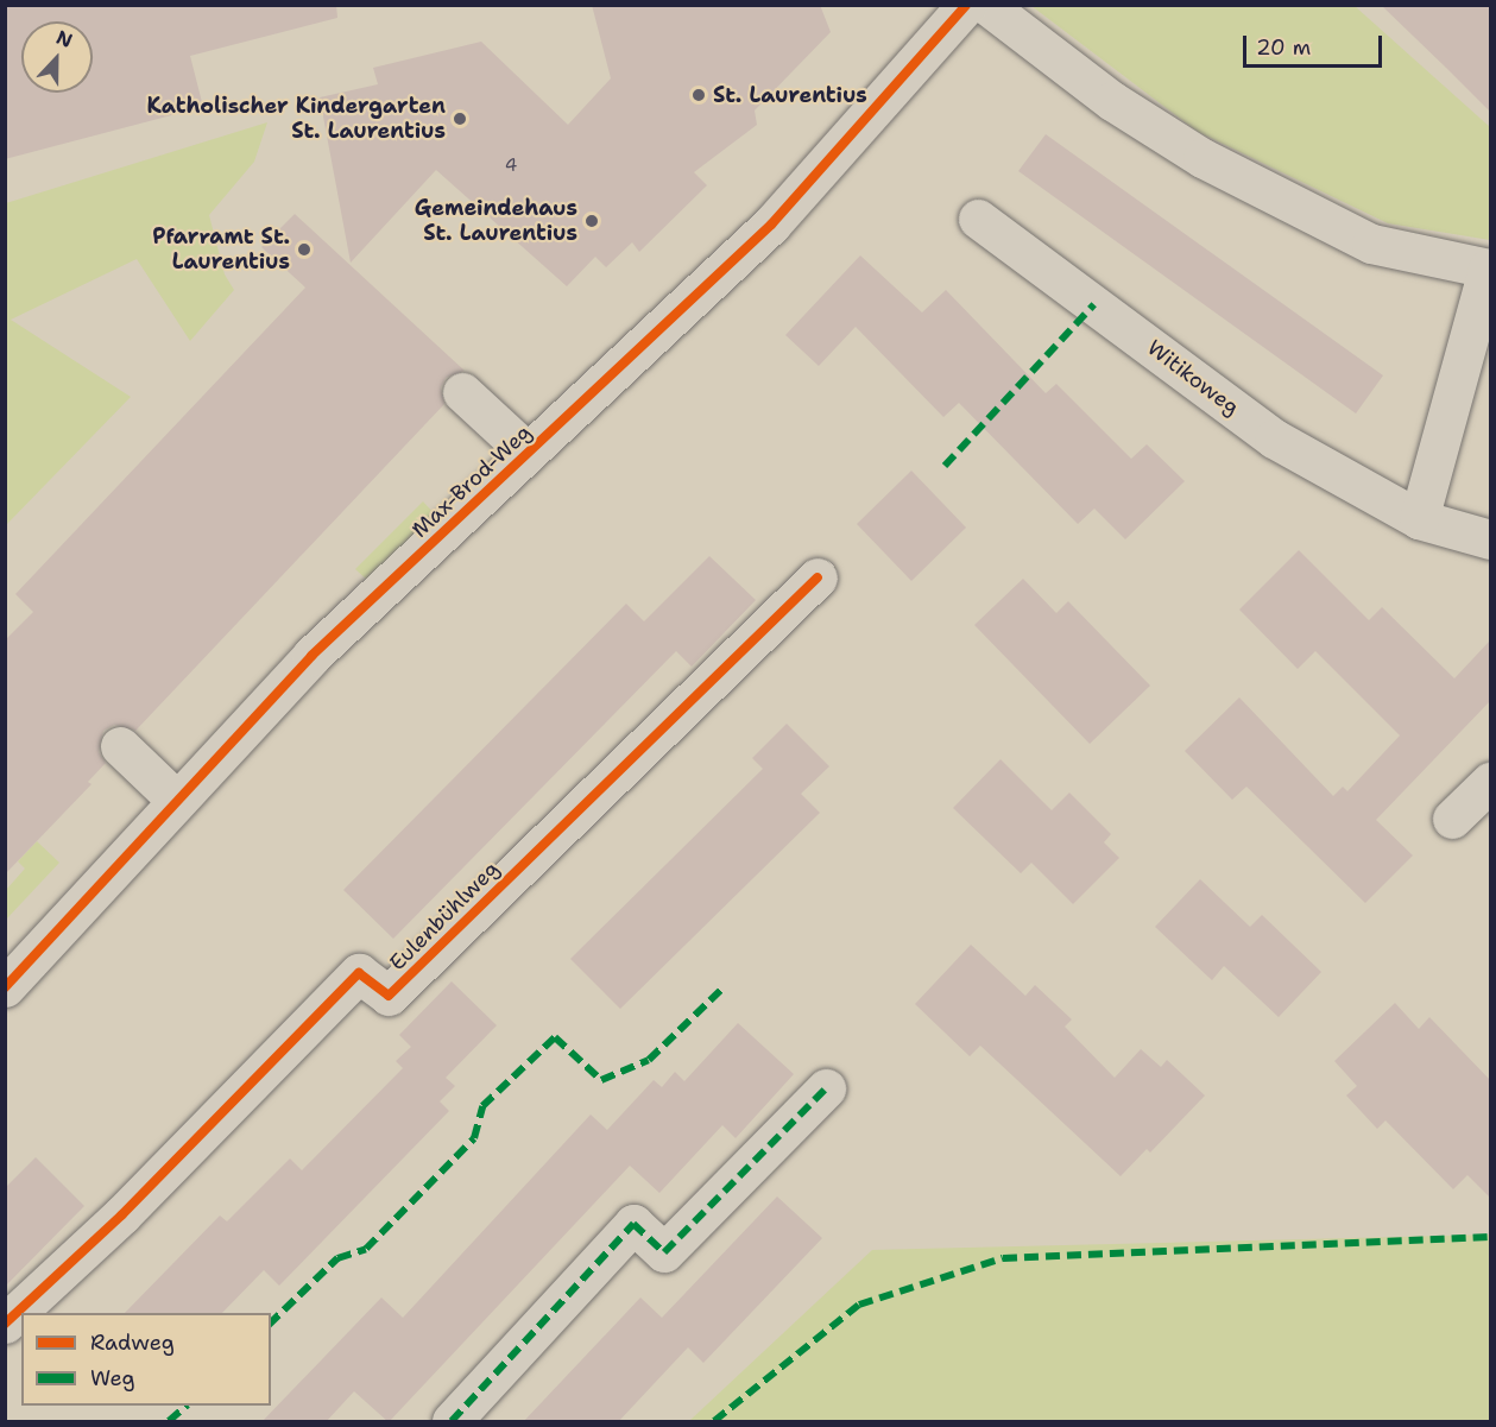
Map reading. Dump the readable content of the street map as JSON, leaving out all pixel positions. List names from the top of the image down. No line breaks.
{"streets":{"street":["Witikoweg","Max-Brod-Weg","Eulenbühlweg"]},"places":["St. Laurentius","Katholischer Kindergarten St. Laurentius","Gemeindehaus St. Laurentius","Pfarramt St. Laurentius"],"house_numbers":["4"],"legend":["Radweg","Weg"],"scale_bar":"20 m","north":"top"}
